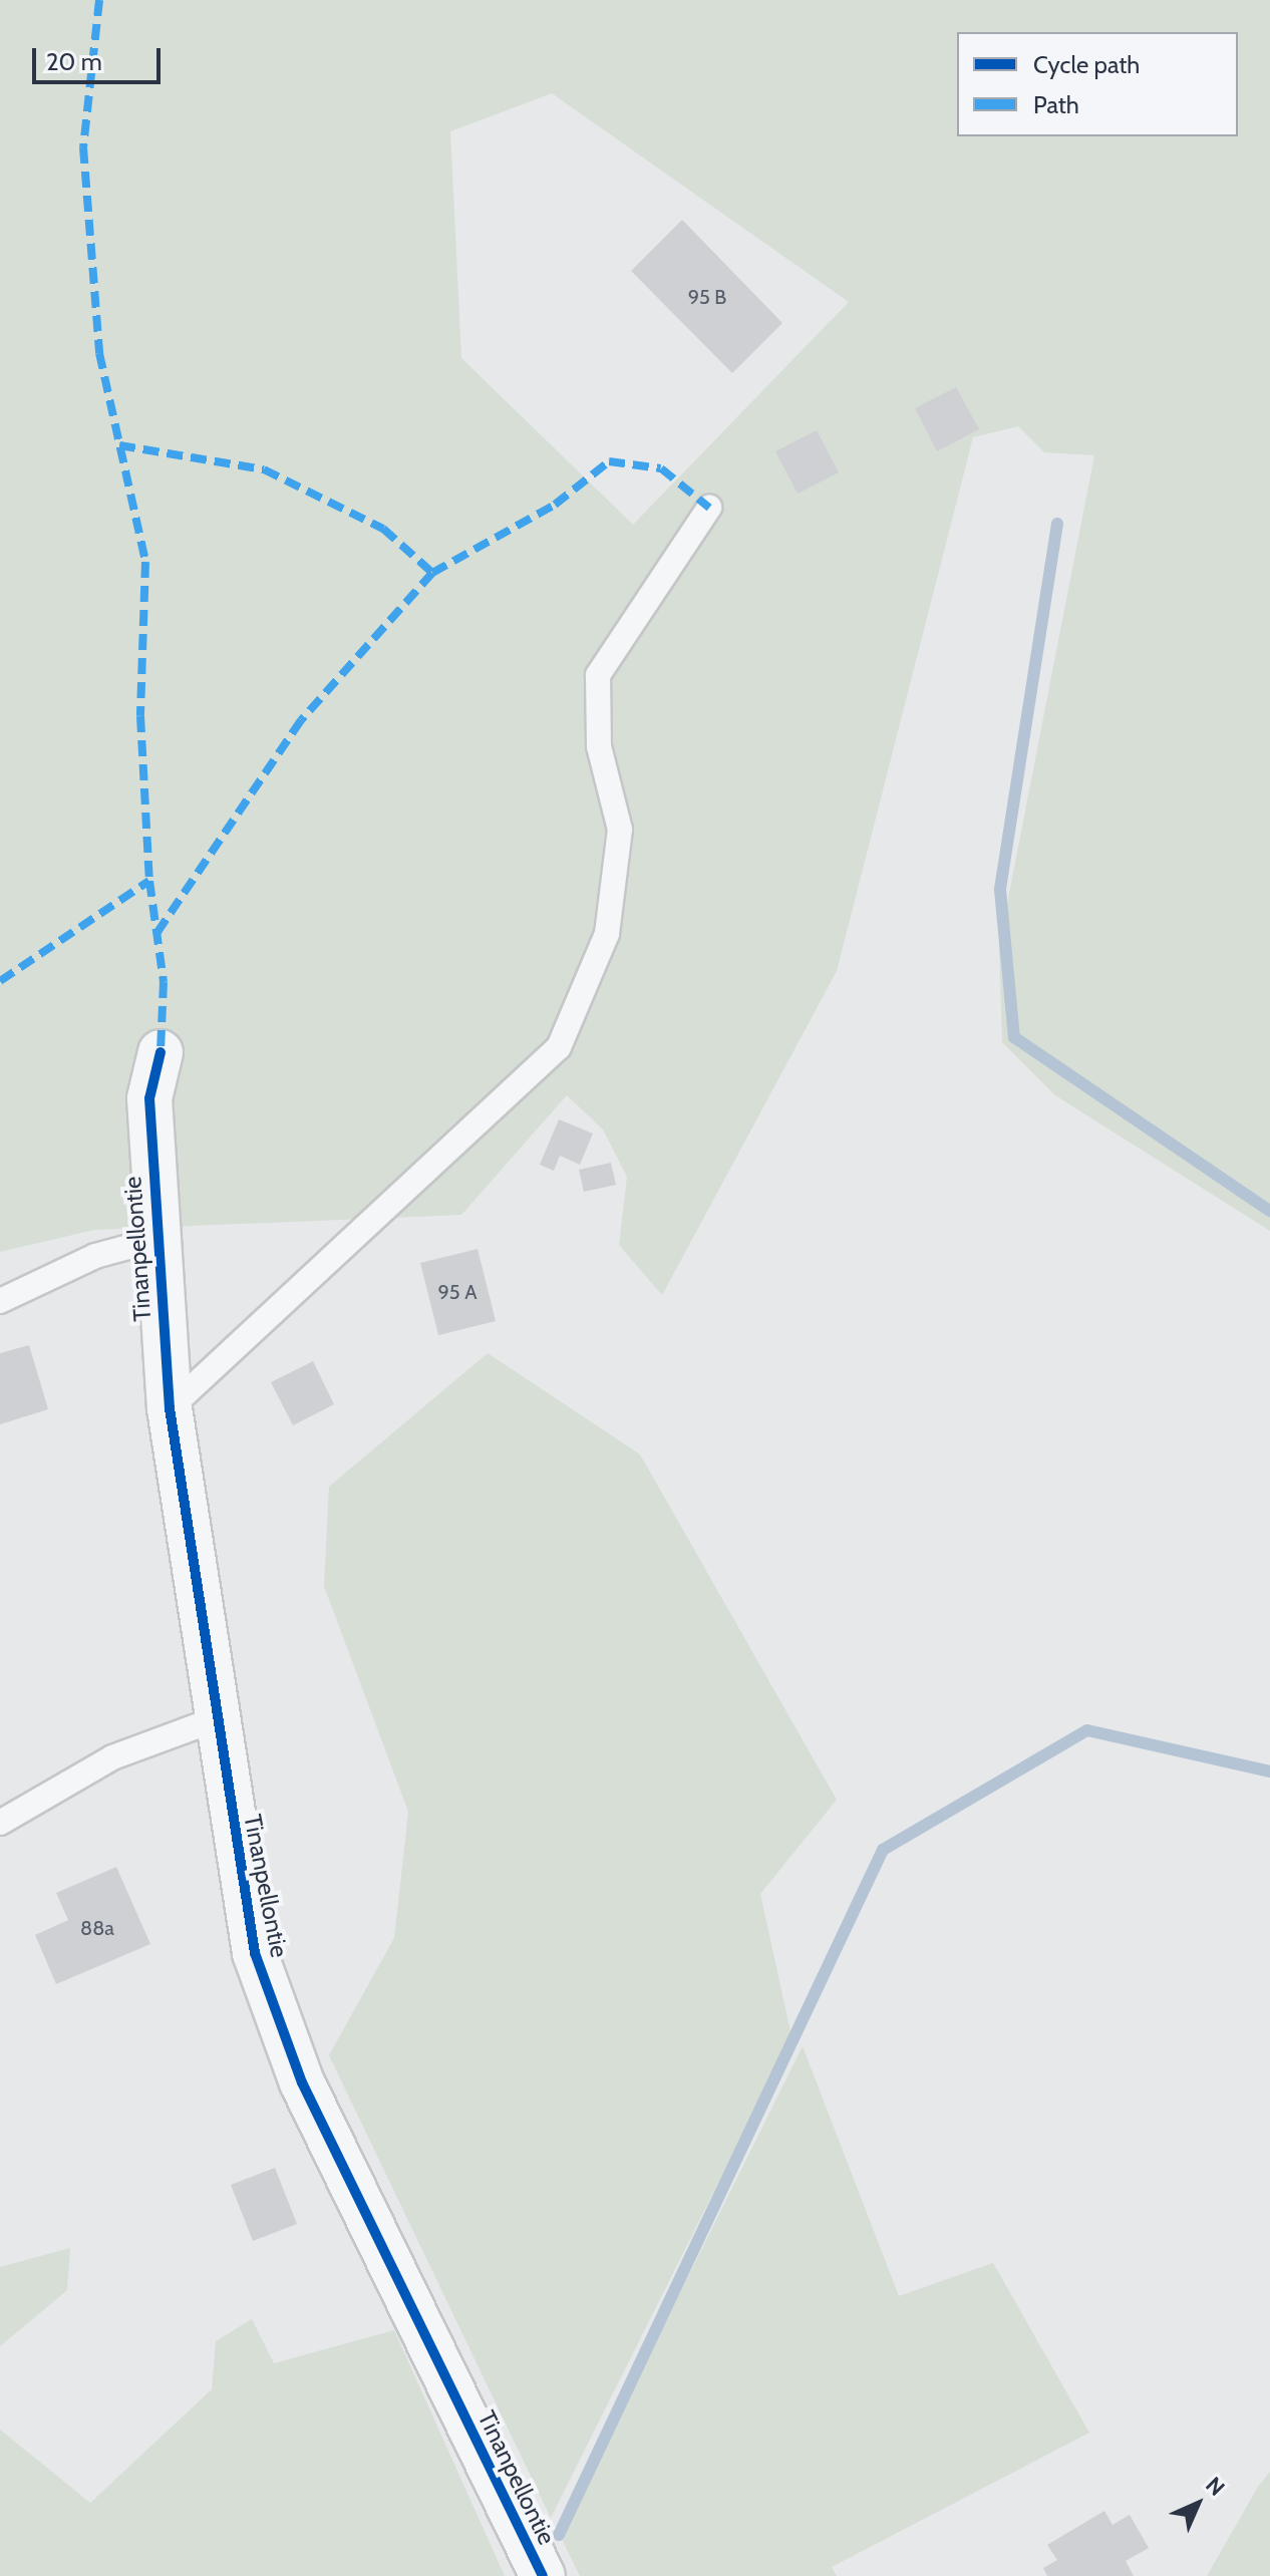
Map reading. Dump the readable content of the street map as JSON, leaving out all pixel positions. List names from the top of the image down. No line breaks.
{"streets":{"street":["Tinanpellontie"]},"house_numbers":["95 B","95 A","88a"],"legend":["Cycle path","Path"],"scale_bar":"20 m","north":"top right"}
